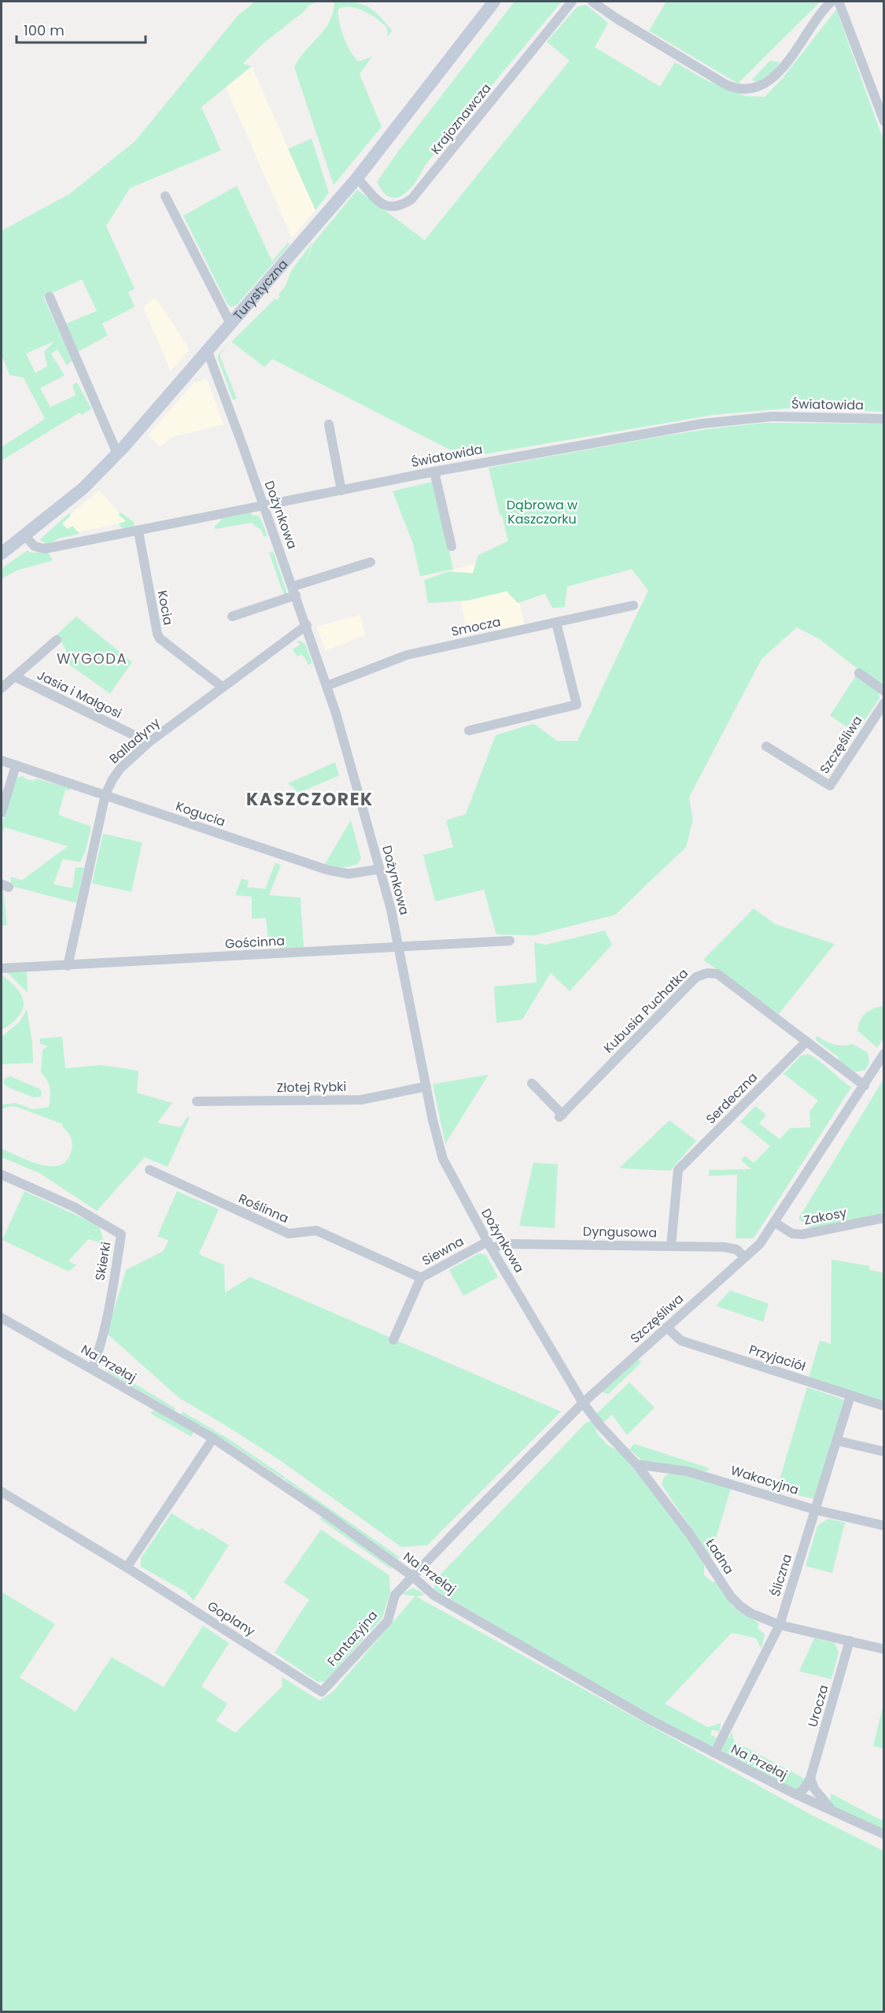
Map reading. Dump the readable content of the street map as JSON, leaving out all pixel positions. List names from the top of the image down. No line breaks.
{"streets":{"main road":["Turystyczna"],"street":["Krajoznawcza","Światowida","Dożynkowa","Kocia","Smocza","Jasia i Małgosi","Balladyny","Szczęśliwa","Kogucia","Gościnna","Kubusia Puchatka","Złotej Rybki","Serdeczna","Roślinna","Zakosy","Dyngusowa","Siewna","Skierki","Przyjaciół","Na Przełaj","Wakacyjna","Ładna","Śliczna","Goplany","Fantazyjna","Urocza"]},"crossings":[["Krajoznawcza","Turystyczna"],["Turystyczna","Światowida"],["Turystyczna","Dożynkowa"],["Światowida","Dożynkowa"],["Światowida","Kocia"],["Dożynkowa","Smocza"],["Dożynkowa","Balladyny"],["Dożynkowa","Szczęśliwa"],["Dożynkowa","Kogucia"],["Dożynkowa","Gościnna"],["Dożynkowa","Złotej Rybki"],["Dożynkowa","Dyngusowa"],["Dożynkowa","Siewna"],["Dożynkowa","Ładna"],["Kocia","Balladyny"],["Jasia i Małgosi","Balladyny"],["Balladyny","Kogucia"],["Balladyny","Gościnna"],["Szczęśliwa","Zakosy"],["Szczęśliwa","Dyngusowa"],["Szczęśliwa","Przyjaciół"],["Szczęśliwa","Na Przełaj"],["Szczęśliwa","Ładna"],["Szczęśliwa","Fantazyjna"],["Kubusia Puchatka","Serdeczna"],["Serdeczna","Dyngusowa"],["Roślinna","Siewna"],["Dyngusowa","Siewna"],["Skierki","Na Przełaj"],["Przyjaciół","Śliczna"],["Na Przełaj","Śliczna"],["Na Przełaj","Fantazyjna"],["Na Przełaj","Urocza"],["Wakacyjna","Ładna"],["Wakacyjna","Śliczna"],["Ładna","Śliczna"],["Ładna","Urocza"],["Goplany","Fantazyjna"]],"districts":["WYGODA","KASZCZOREK"],"parks":["Dąbrowa w Kaszczorku"],"scale_bar":"100 m"}
